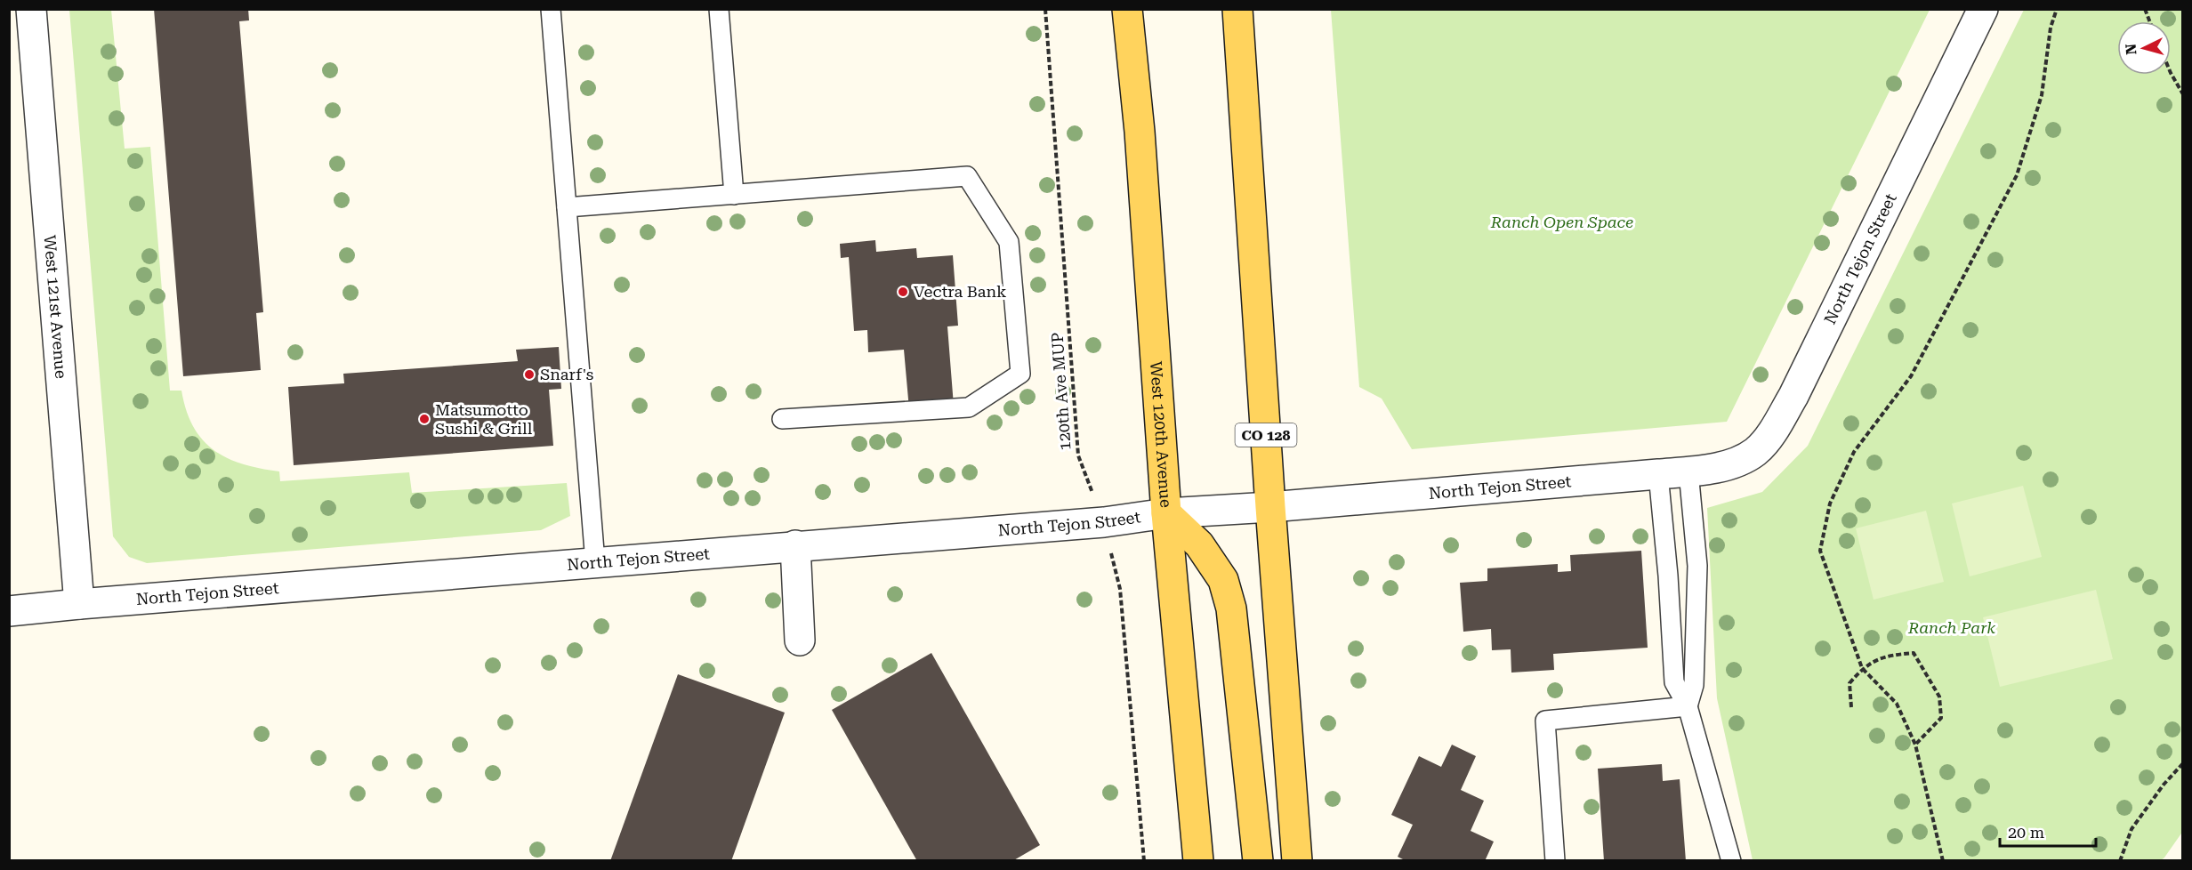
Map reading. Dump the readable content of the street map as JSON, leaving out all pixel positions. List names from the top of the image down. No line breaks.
{"streets":{"main road":["West 120th Avenue","CO 128"],"street":["North Tejon Street","West 121st Avenue"],"path":["120th Ave MUP"]},"crossings":[["North Tejon Street","West 121st Avenue"],["North Tejon Street","120th Ave MUP"],["North Tejon Street","West 120th Avenue"],["North Tejon Street","CO 128"]],"parks":["Ranch Open Space","Ranch Park"],"places":["Vectra Bank","Snarf's","Matsumotto Sushi & Grill"],"scale_bar":"20 m","north":"left"}
